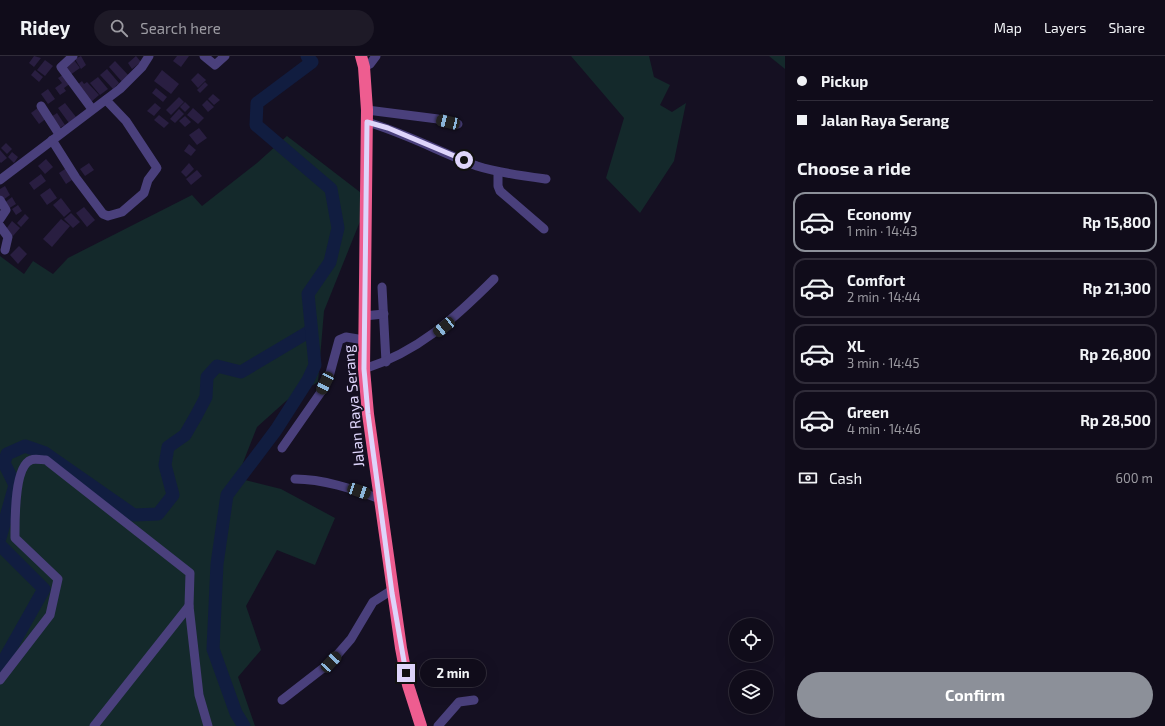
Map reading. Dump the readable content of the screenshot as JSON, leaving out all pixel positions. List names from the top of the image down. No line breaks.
{"streets":{"highway":["Jalan Raya Serang"]},"page":{"header":"Ridey","search":"Search here","nav":["Map","Layers","Share"],"banner":["Pickup","Jalan Raya Serang"],"heading":"Choose a ride","list":[{"name":"Economy","note":"1 min · 14:43","value":"Rp 15,800"},{"name":"Comfort","note":"2 min · 14:44","value":"Rp 21,300"},{"name":"XL","note":"3 min · 14:45","value":"Rp 26,800"},{"name":"Green","note":"4 min · 14:46","value":"Rp 28,500"}],"pay":["Cash","600 m"],"bubble":"2 min","buttons":"Confirm"}}
